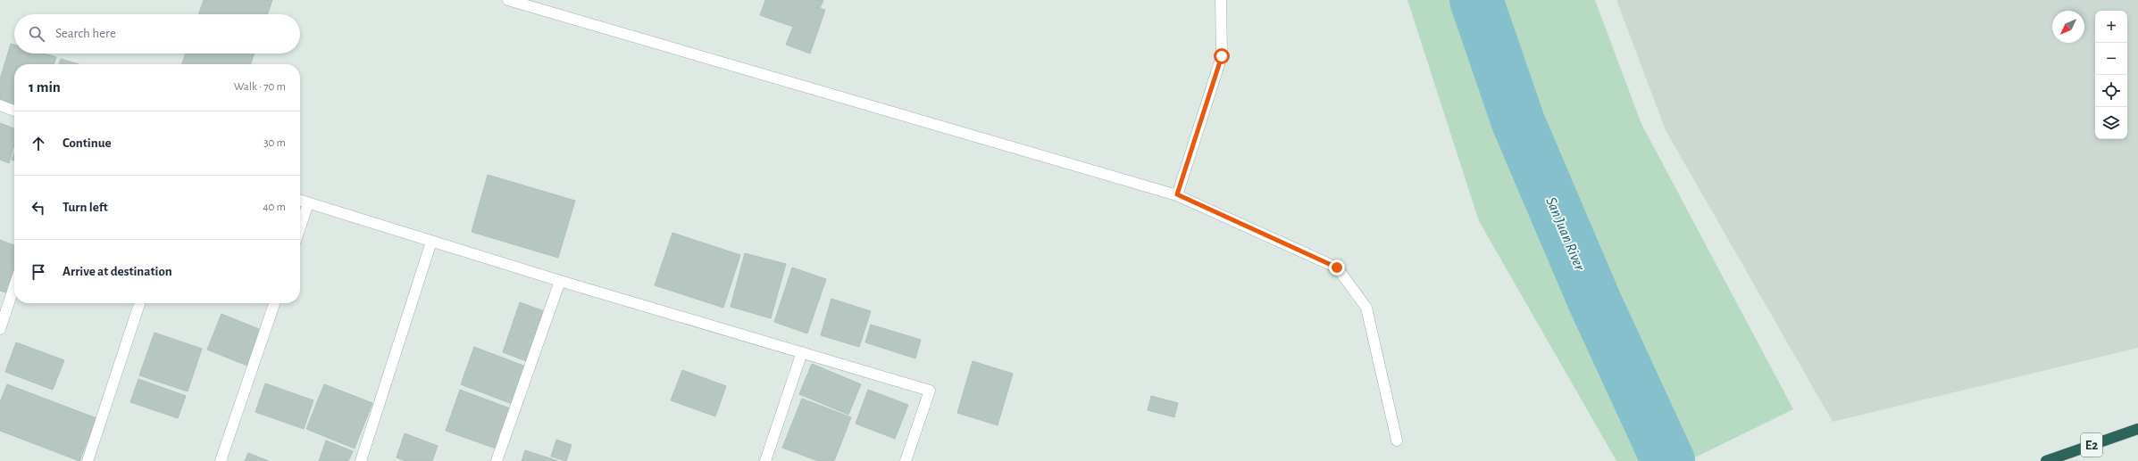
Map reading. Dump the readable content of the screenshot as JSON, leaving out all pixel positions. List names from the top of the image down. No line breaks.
{"streets":{"highway":["E2"]},"water":["San Juan River"],"north":"bottom left","page":{"map_buttons":["+","−"],"search":"Search here","heading":["1 min","Walk · 70 m"],"list":[["Continue","30 m"],["Turn left","40 m"],"Arrive at destination"]}}
